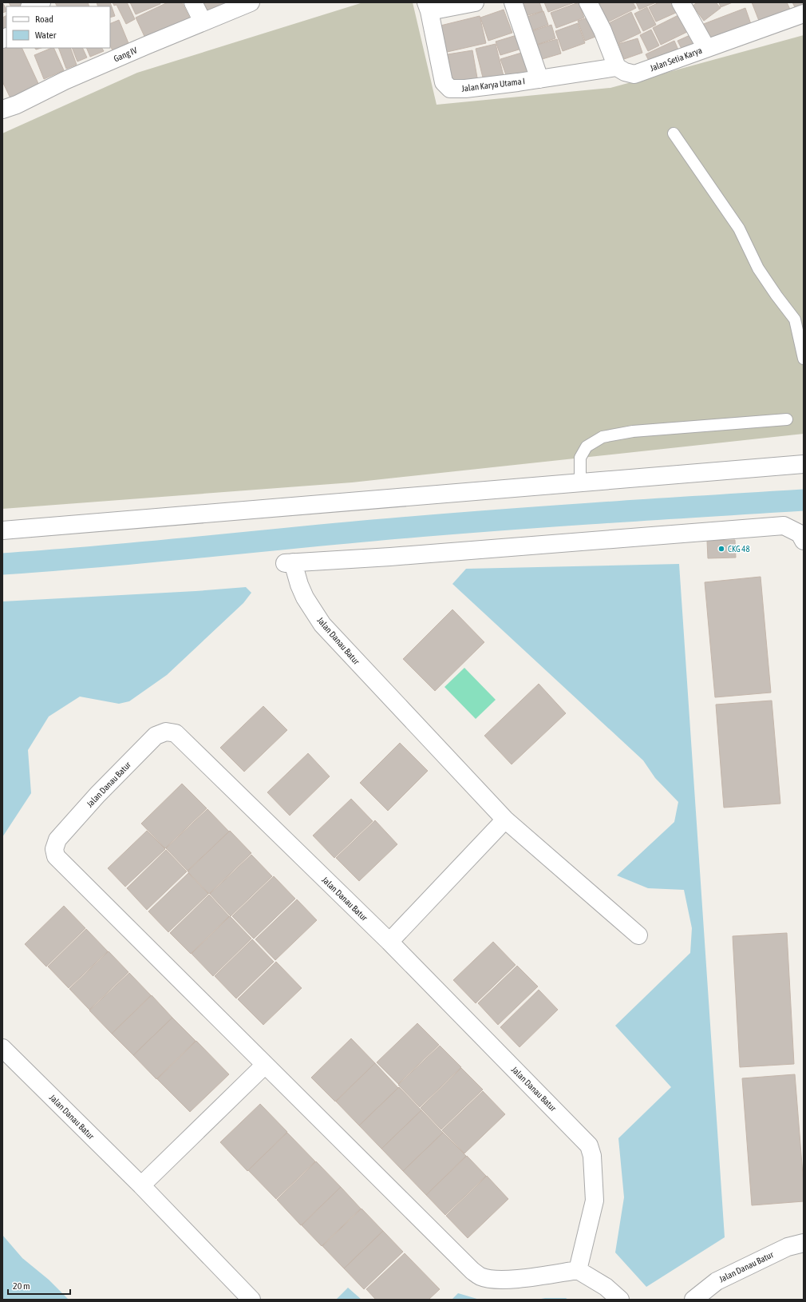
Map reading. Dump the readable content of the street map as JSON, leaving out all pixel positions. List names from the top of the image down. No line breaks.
{"streets":{"street":["Gang IV","Jalan Setia Karya","Jalan Karya Utama I","Jalan Danau Batur"]},"crossings":[["Jalan Setia Karya","Jalan Karya Utama I"]],"places":["CKG 48"],"legend":["Road","Water"],"scale_bar":"20 m"}
